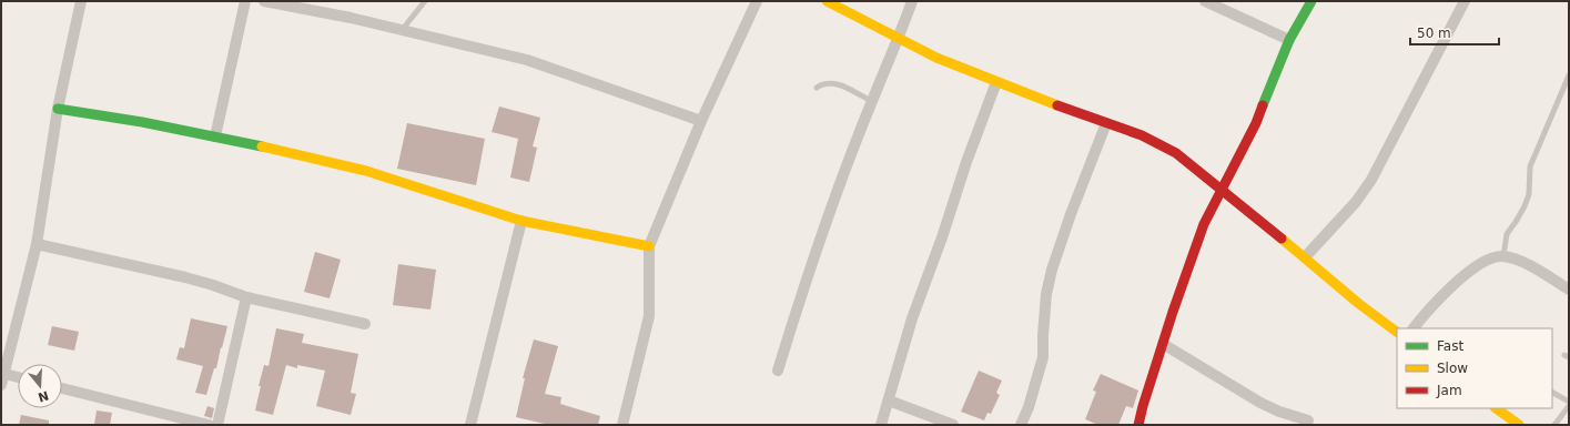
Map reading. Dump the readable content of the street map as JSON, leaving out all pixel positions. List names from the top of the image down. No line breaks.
{"legend":["Fast","Slow","Jam"],"scale_bar":"50 m","north":"bottom"}
